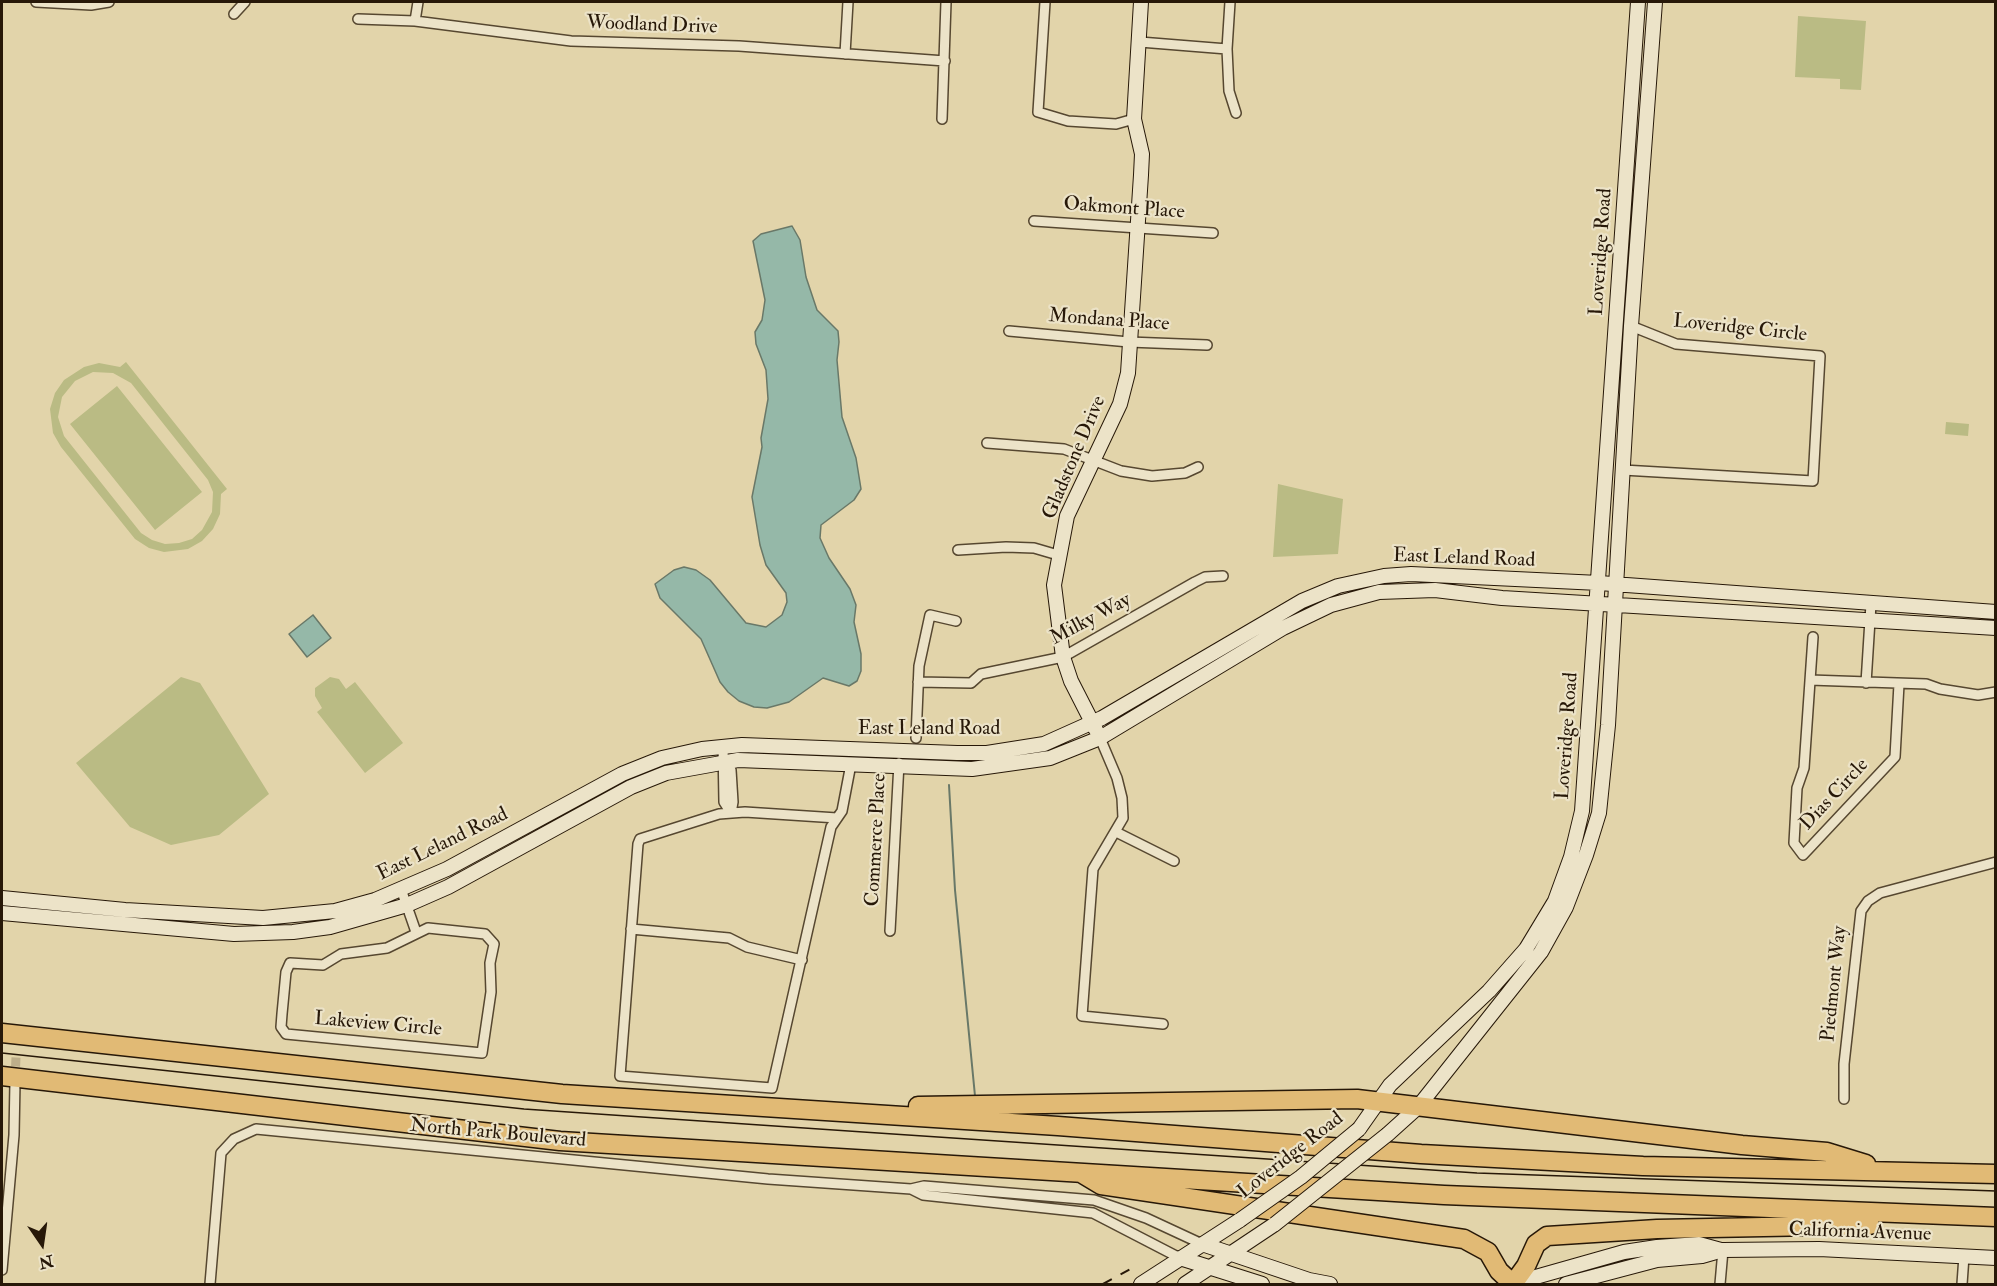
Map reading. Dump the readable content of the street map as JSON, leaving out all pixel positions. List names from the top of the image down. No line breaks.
{"streets":{"main road":["Loveridge Road","Gladstone Drive","East Leland Road","California Avenue"],"street":["Woodland Drive","Oakmont Place","Mondana Place","Loveridge Circle","Milky Way","Dias Circle","Commerce Place","Piedmont Way","Lakeview Circle","North Park Boulevard"]},"crossings":[["Oakmont Place","Gladstone Drive"],["Loveridge Road","Loveridge Circle"],["Loveridge Road","East Leland Road"],["Loveridge Road","North Park Boulevard"],["Mondana Place","Gladstone Drive"],["Gladstone Drive","East Leland Road"],["Gladstone Drive","Milky Way"],["East Leland Road","Commerce Place"]],"north":"bottom"}
